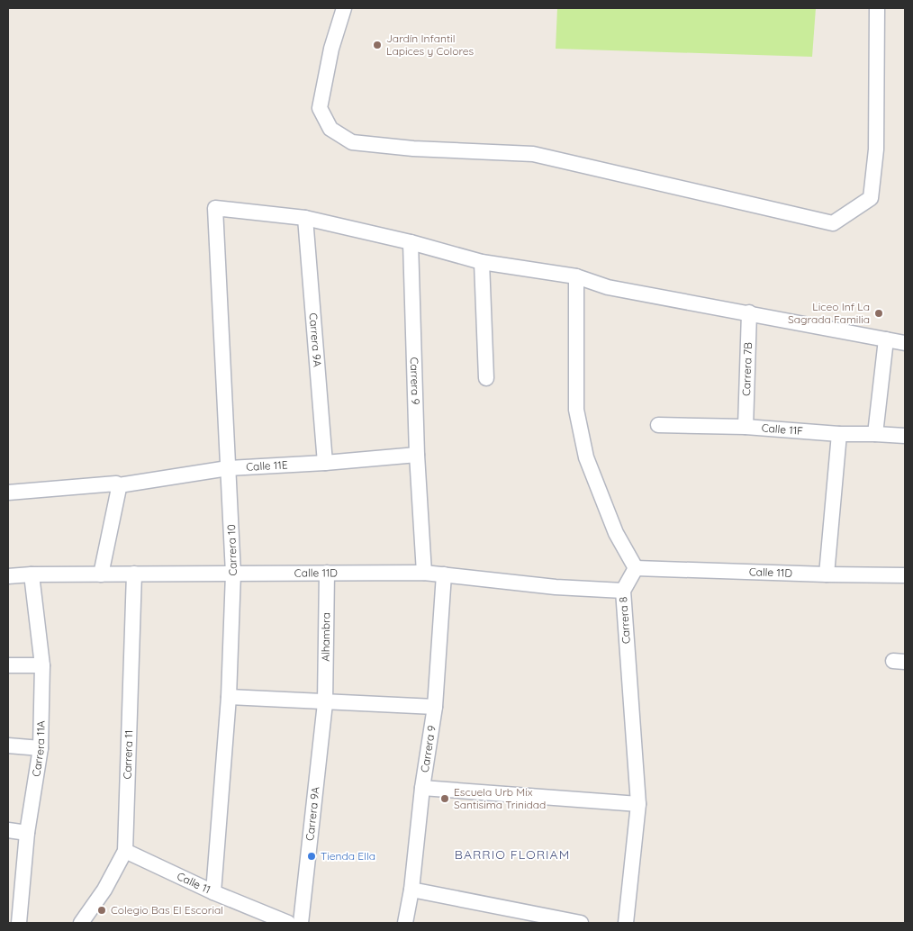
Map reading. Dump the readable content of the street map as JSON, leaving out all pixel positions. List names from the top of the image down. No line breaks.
{"streets":{"street":["Carrera 9A","Carrera 7B","Carrera 9","Calle 11F","Calle 11E","Carrera 10","Calle 11D","Carrera 8","Alhambra","Carrera 11A","Carrera 11","Calle 11"]},"crossings":[["Carrera 9A","Calle 11E"],["Carrera 9A","Carrera 10"],["Carrera 9A","Alhambra"],["Carrera 7B","Calle 11F"],["Carrera 9","Calle 11E"],["Carrera 9","Calle 11D"],["Calle 11E","Carrera 10"],["Carrera 10","Calle 11D"],["Carrera 10","Calle 11"],["Calle 11D","Carrera 8"],["Calle 11D","Alhambra"],["Calle 11D","Carrera 11A"],["Calle 11D","Carrera 11"],["Carrera 11","Calle 11"]],"districts":["BARRIO FLORIAM"],"places":["Jardín Infantil Lapices y Colores","Liceo Inf La Sagrada Familia","Escuela Urb Mix Santisima Trinidad","Tienda Ella","Colegio Bas El Escorial"]}
